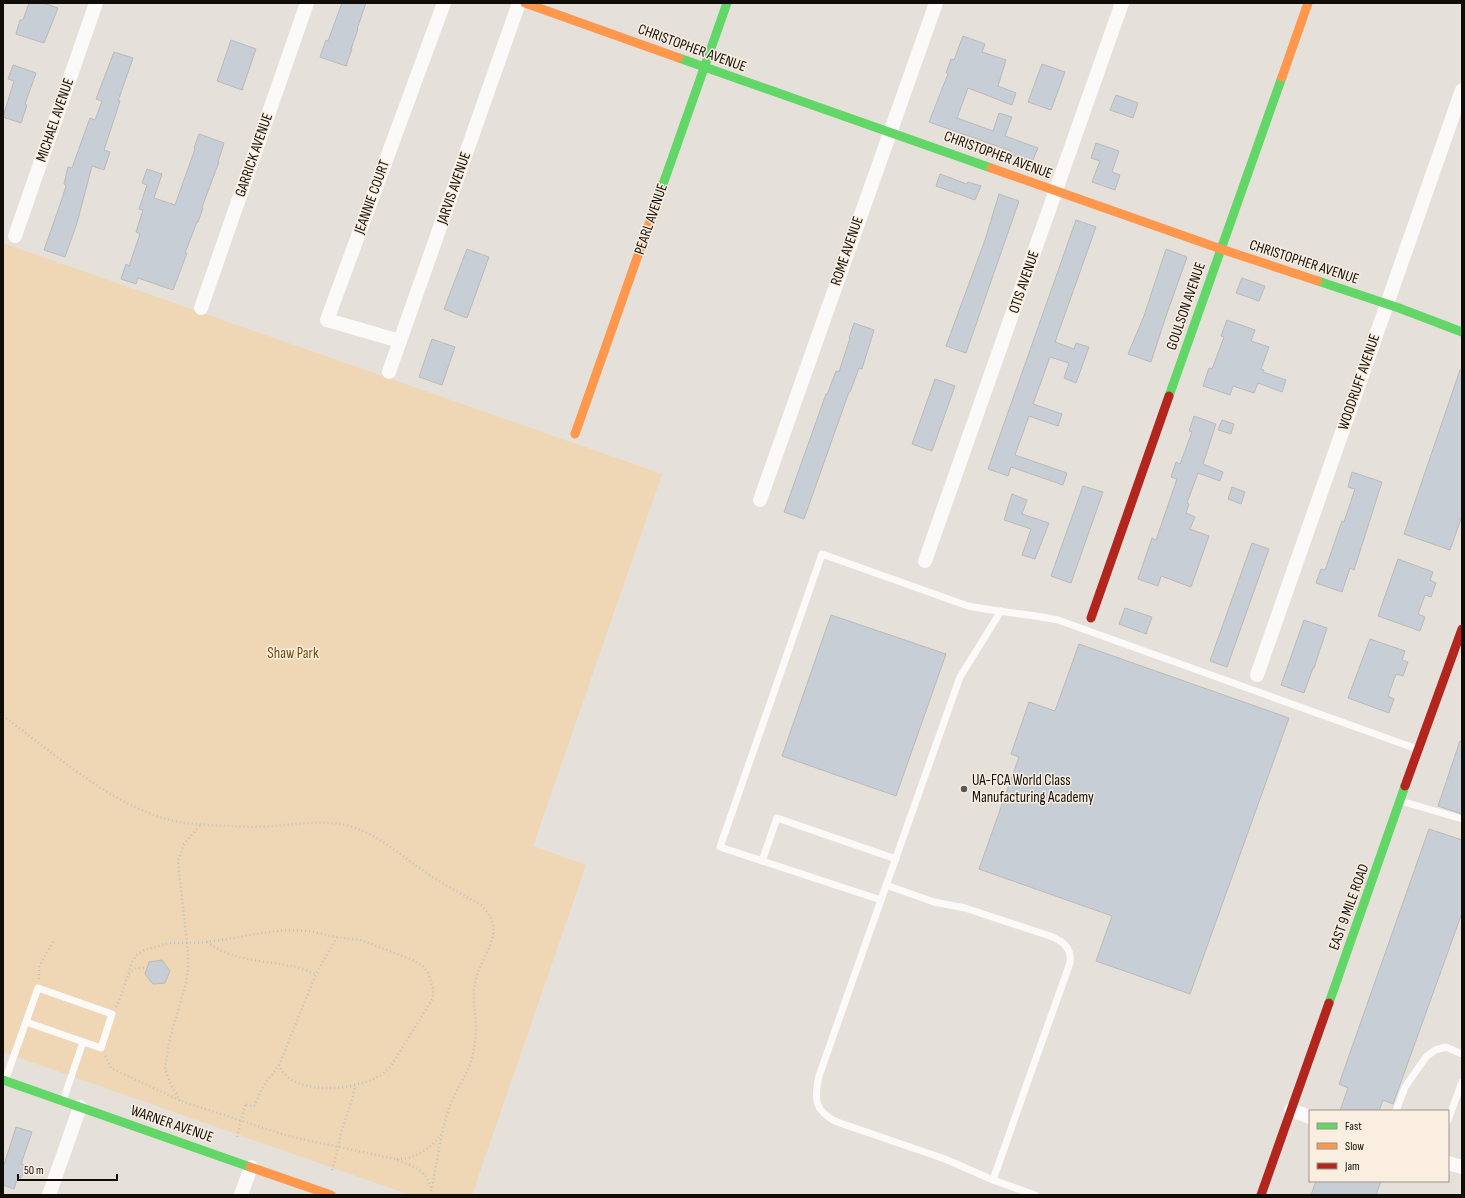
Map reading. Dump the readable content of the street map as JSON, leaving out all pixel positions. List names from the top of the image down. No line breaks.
{"streets":{"street":["CHRISTOPHER AVENUE","MICHAEL AVENUE","GARRICK AVENUE","JARVIS AVENUE","JEANNIE COURT","PEARL AVENUE","ROME AVENUE","OTIS AVENUE","GOULSON AVENUE","WOODRUFF AVENUE","EAST 9 MILE ROAD","WARNER AVENUE"]},"crossings":[["CHRISTOPHER AVENUE","PEARL AVENUE"],["CHRISTOPHER AVENUE","ROME AVENUE"],["CHRISTOPHER AVENUE","OTIS AVENUE"],["CHRISTOPHER AVENUE","GOULSON AVENUE"],["CHRISTOPHER AVENUE","WOODRUFF AVENUE"],["JARVIS AVENUE","JEANNIE COURT"]],"parks":["Shaw Park"],"places":["UA-FCA World Class Manufacturing Academy"],"legend":["Fast","Slow","Jam"],"scale_bar":"50 m"}
